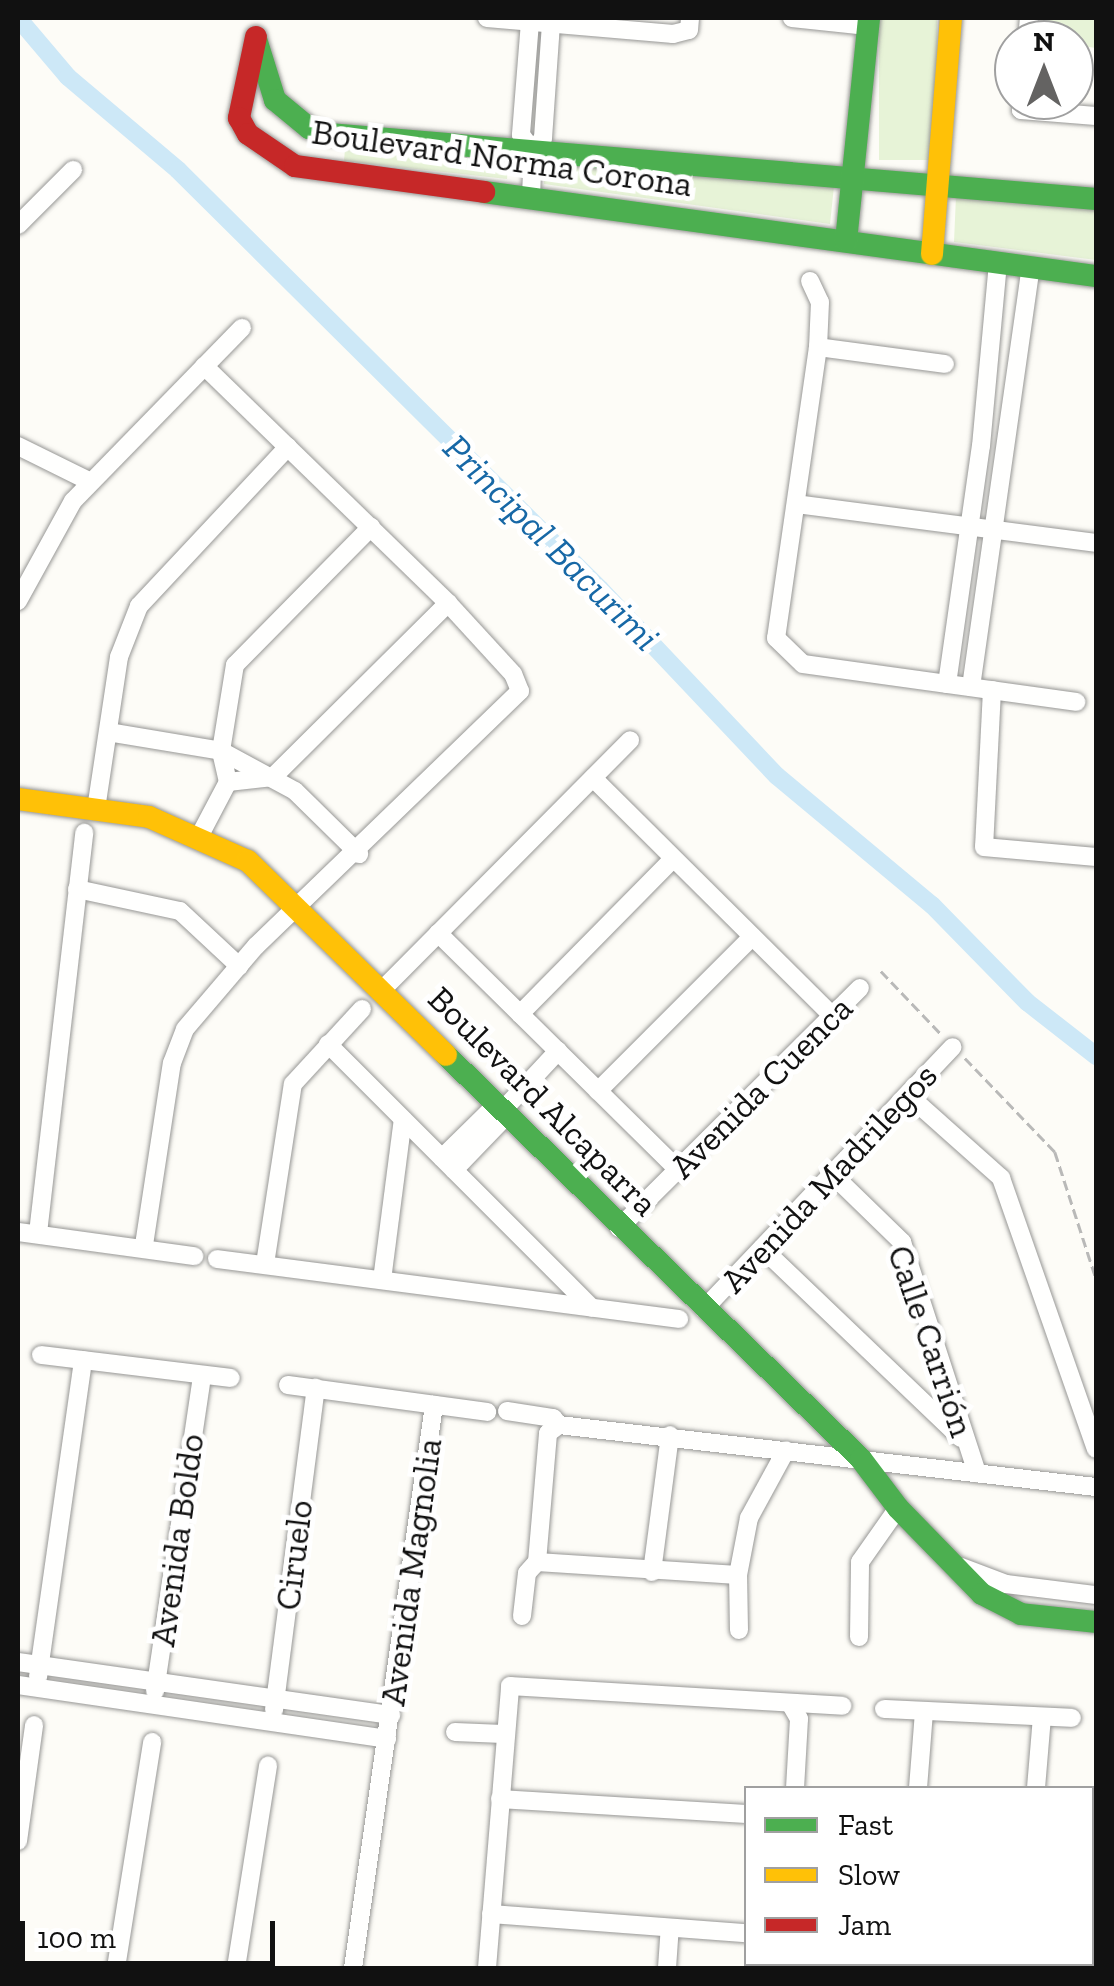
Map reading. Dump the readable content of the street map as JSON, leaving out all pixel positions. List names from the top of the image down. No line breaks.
{"streets":{"street":["Boulevard Norma Corona","Avenida Cuenca","Boulevard Alcaparra","Avenida Madrilegos","Calle Carrión","Avenida Boldo","Ciruelo","Avenida Magnolia"]},"crossings":[["Avenida Cuenca","Boulevard Alcaparra"],["Boulevard Alcaparra","Avenida Madrilegos"],["Avenida Madrilegos","Calle Carrión"]],"water":["Principal Bacurimi"],"legend":["Fast","Slow","Jam"],"scale_bar":"100 m","north":"top"}
